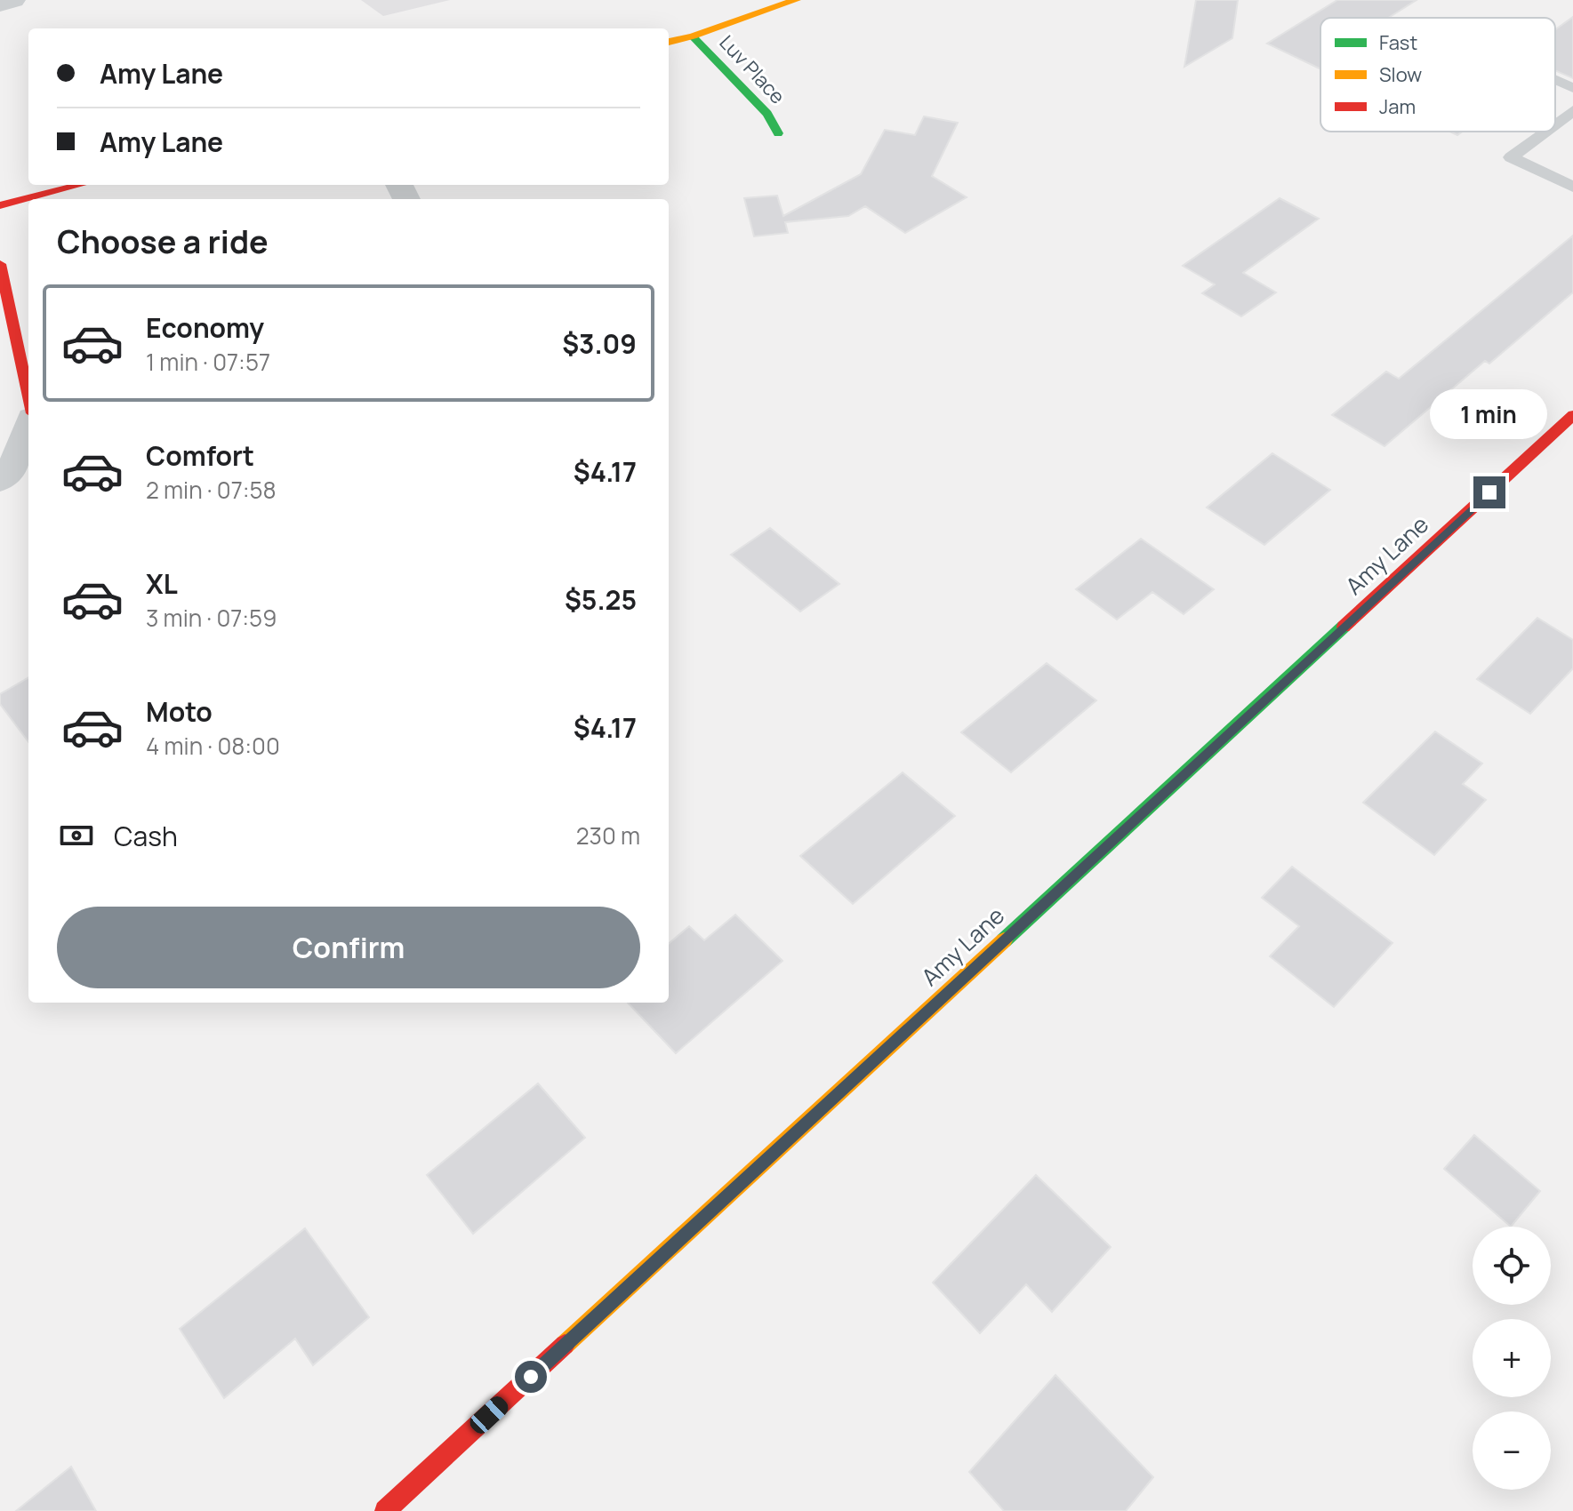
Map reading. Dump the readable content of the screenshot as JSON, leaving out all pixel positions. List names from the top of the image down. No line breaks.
{"streets":{"street":["Luv Place","Amy Lane"]},"legend":["Fast","Slow","Jam"],"page":{"banner":["Amy Lane","Amy Lane"],"heading":"Choose a ride","list":[{"name":"Economy","note":"1 min · 07:57","value":"$3.09"},{"name":"Comfort","note":"2 min · 07:58","value":"$4.17"},{"name":"XL","note":"3 min · 07:59","value":"$5.25"},{"name":"Moto","note":"4 min · 08:00","value":"$4.17"}],"bubble":"1 min","pay":["Cash","230 m"],"buttons":"Confirm","map_buttons":["+","−"]}}
